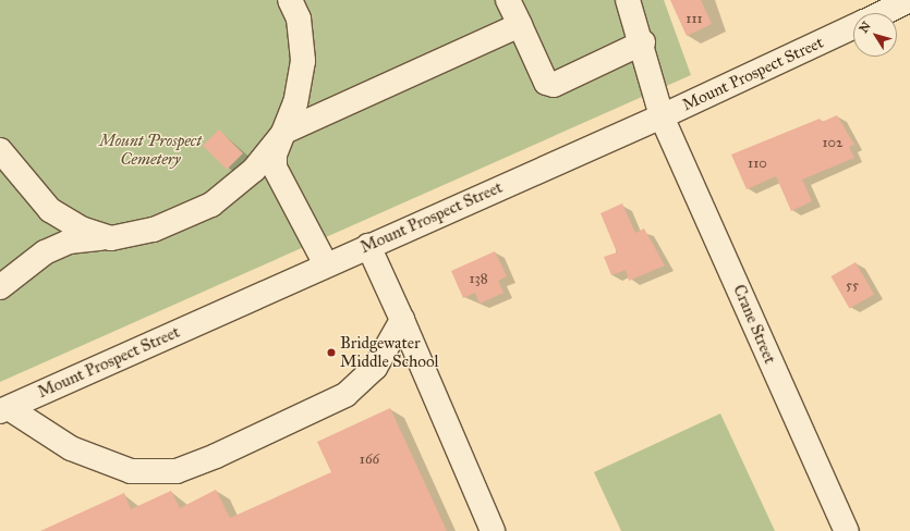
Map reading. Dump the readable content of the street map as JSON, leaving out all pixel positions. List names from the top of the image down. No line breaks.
{"streets":{"street":["Mount Prospect Street","Crane Street"]},"crossings":[["Mount Prospect Street","Crane Street"]],"parks":["Mount Prospect Cemetery"],"places":["Bridgewater Middle School"],"house_numbers":["111","102","110","138","55","166"],"north":"top left"}
